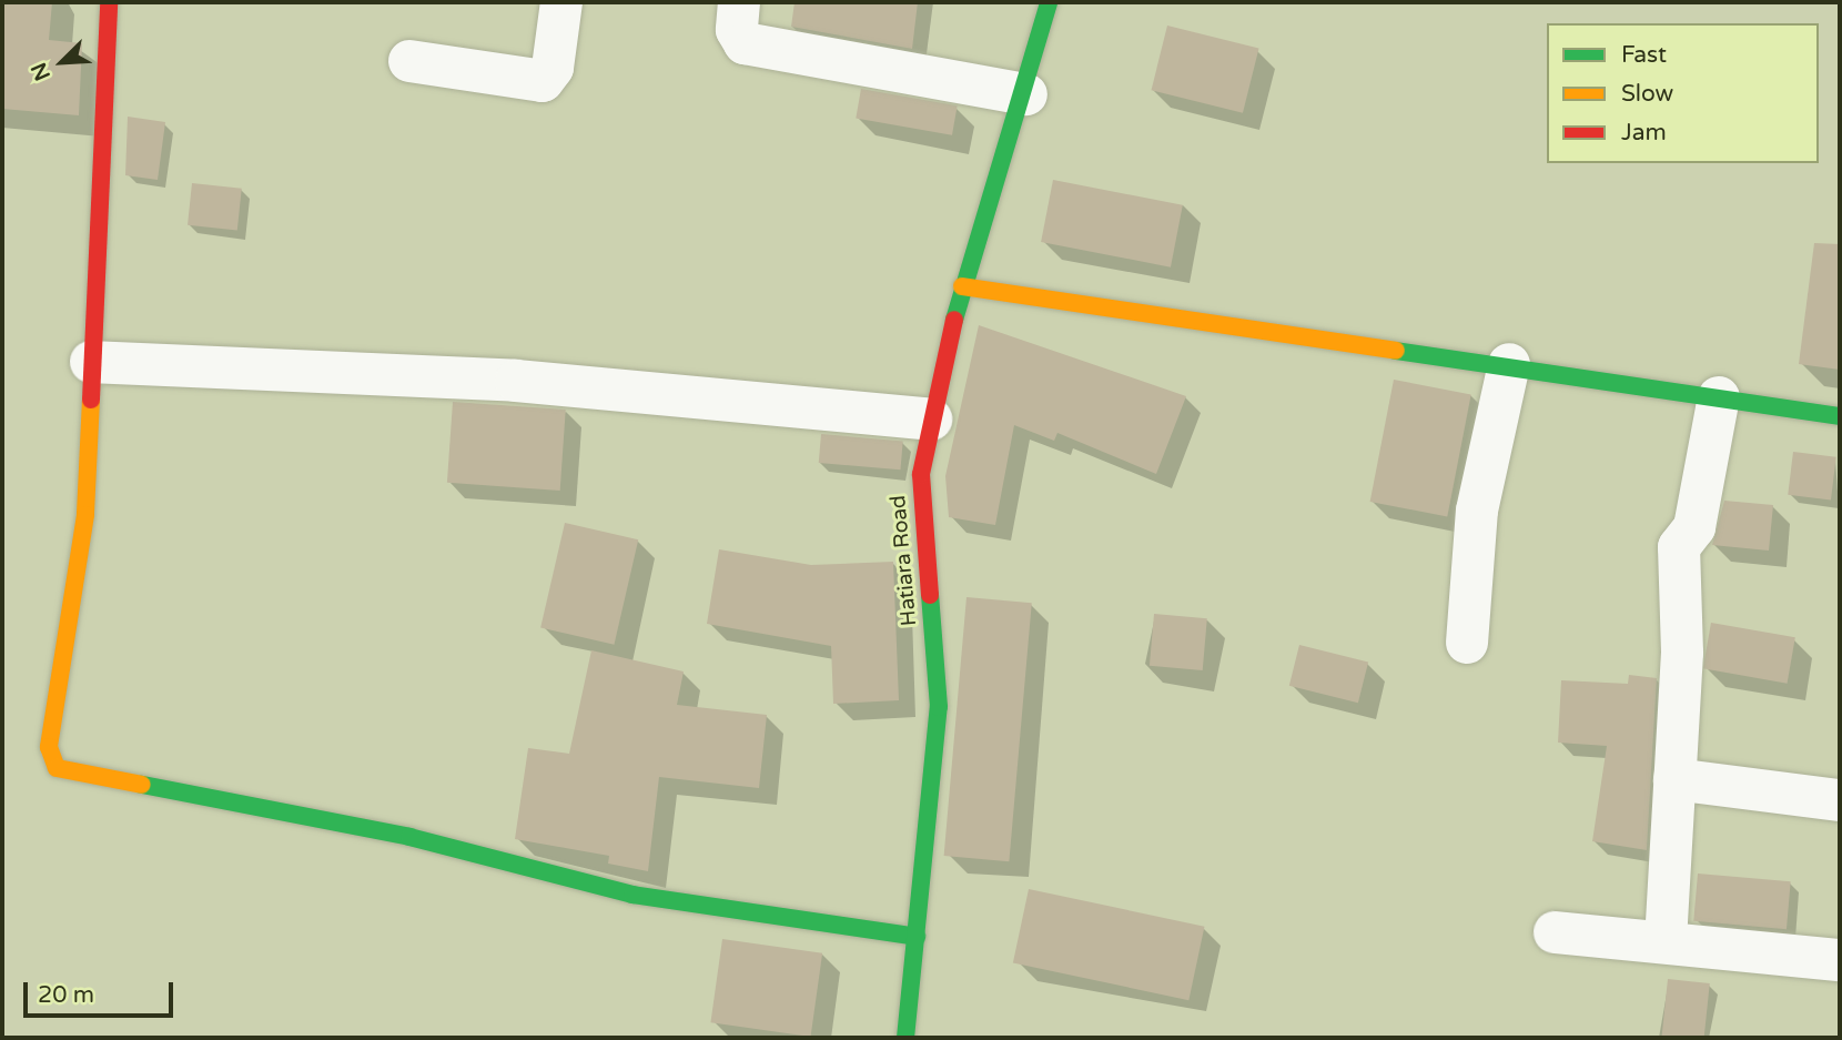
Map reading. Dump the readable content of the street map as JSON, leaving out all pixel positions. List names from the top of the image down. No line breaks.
{"streets":{"street":["Hatiara Road"]},"legend":["Fast","Slow","Jam"],"scale_bar":"20 m","north":"bottom left"}
